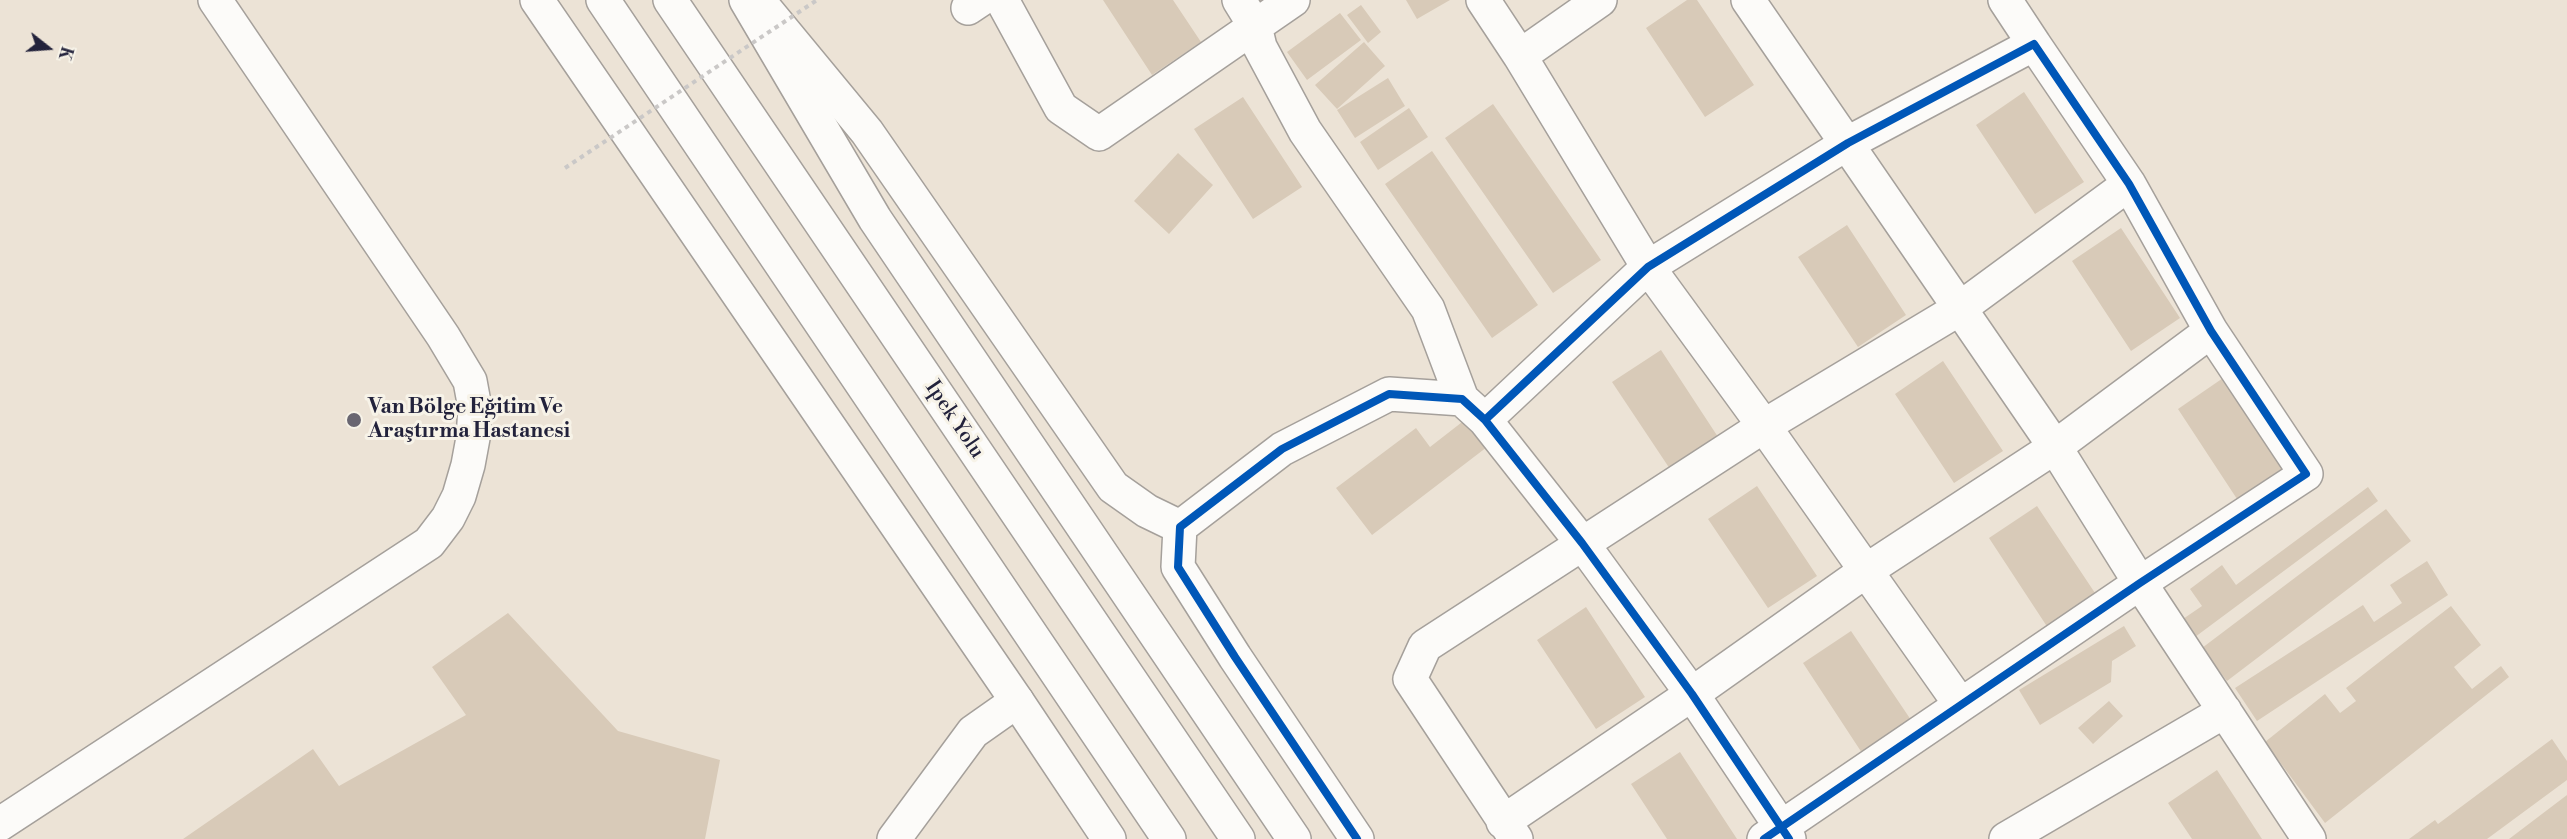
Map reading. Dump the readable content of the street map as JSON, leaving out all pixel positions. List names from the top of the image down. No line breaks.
{"streets":{"main road":["Ipek Yolu"]},"places":["Van Bölge Eğitim Ve Araştırma Hastanesi"],"north":"right"}
